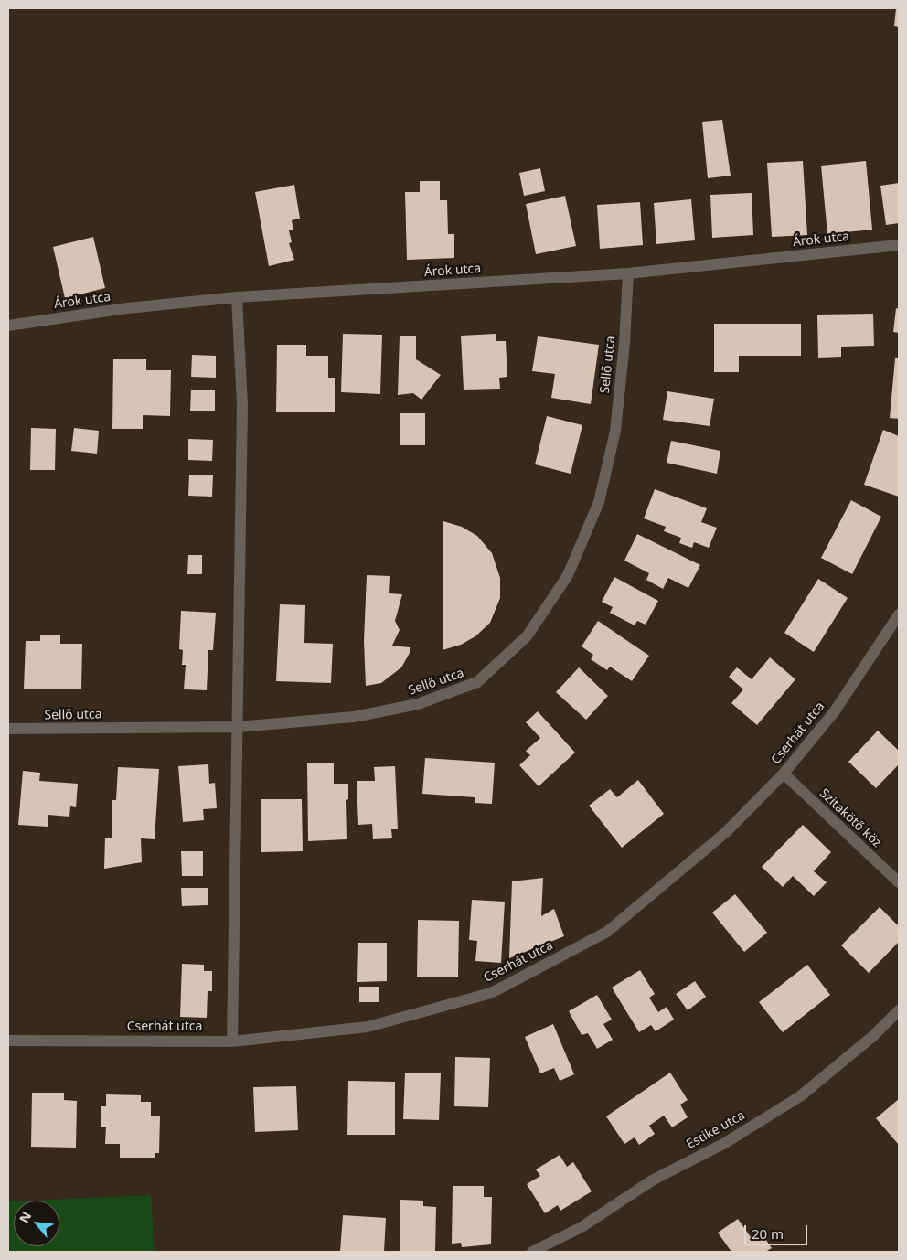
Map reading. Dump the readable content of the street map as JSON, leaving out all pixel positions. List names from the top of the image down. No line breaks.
{"streets":{"street":["Árok utca","Sellő utca","Cserhát utca","Szitakötő köz","Estike utca"]},"crossings":[["Árok utca","Sellő utca"],["Cserhát utca","Szitakötő köz"]],"scale_bar":"20 m","north":"top left"}
